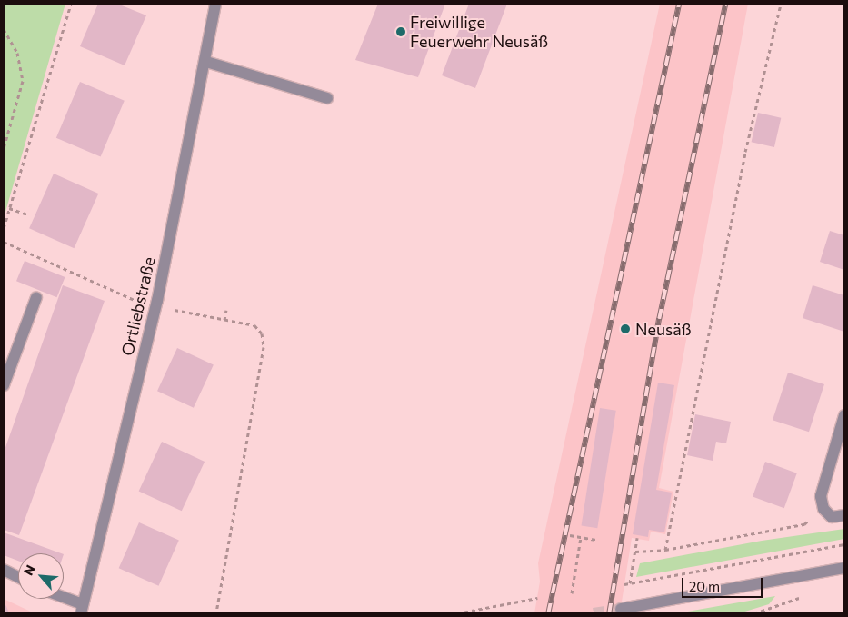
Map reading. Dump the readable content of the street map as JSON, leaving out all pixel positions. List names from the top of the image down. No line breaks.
{"streets":{"street":["Ortliebstraße"]},"places":["Freiwillige Feuerwehr Neusäß","Neusäß"],"scale_bar":"20 m","north":"top left"}
